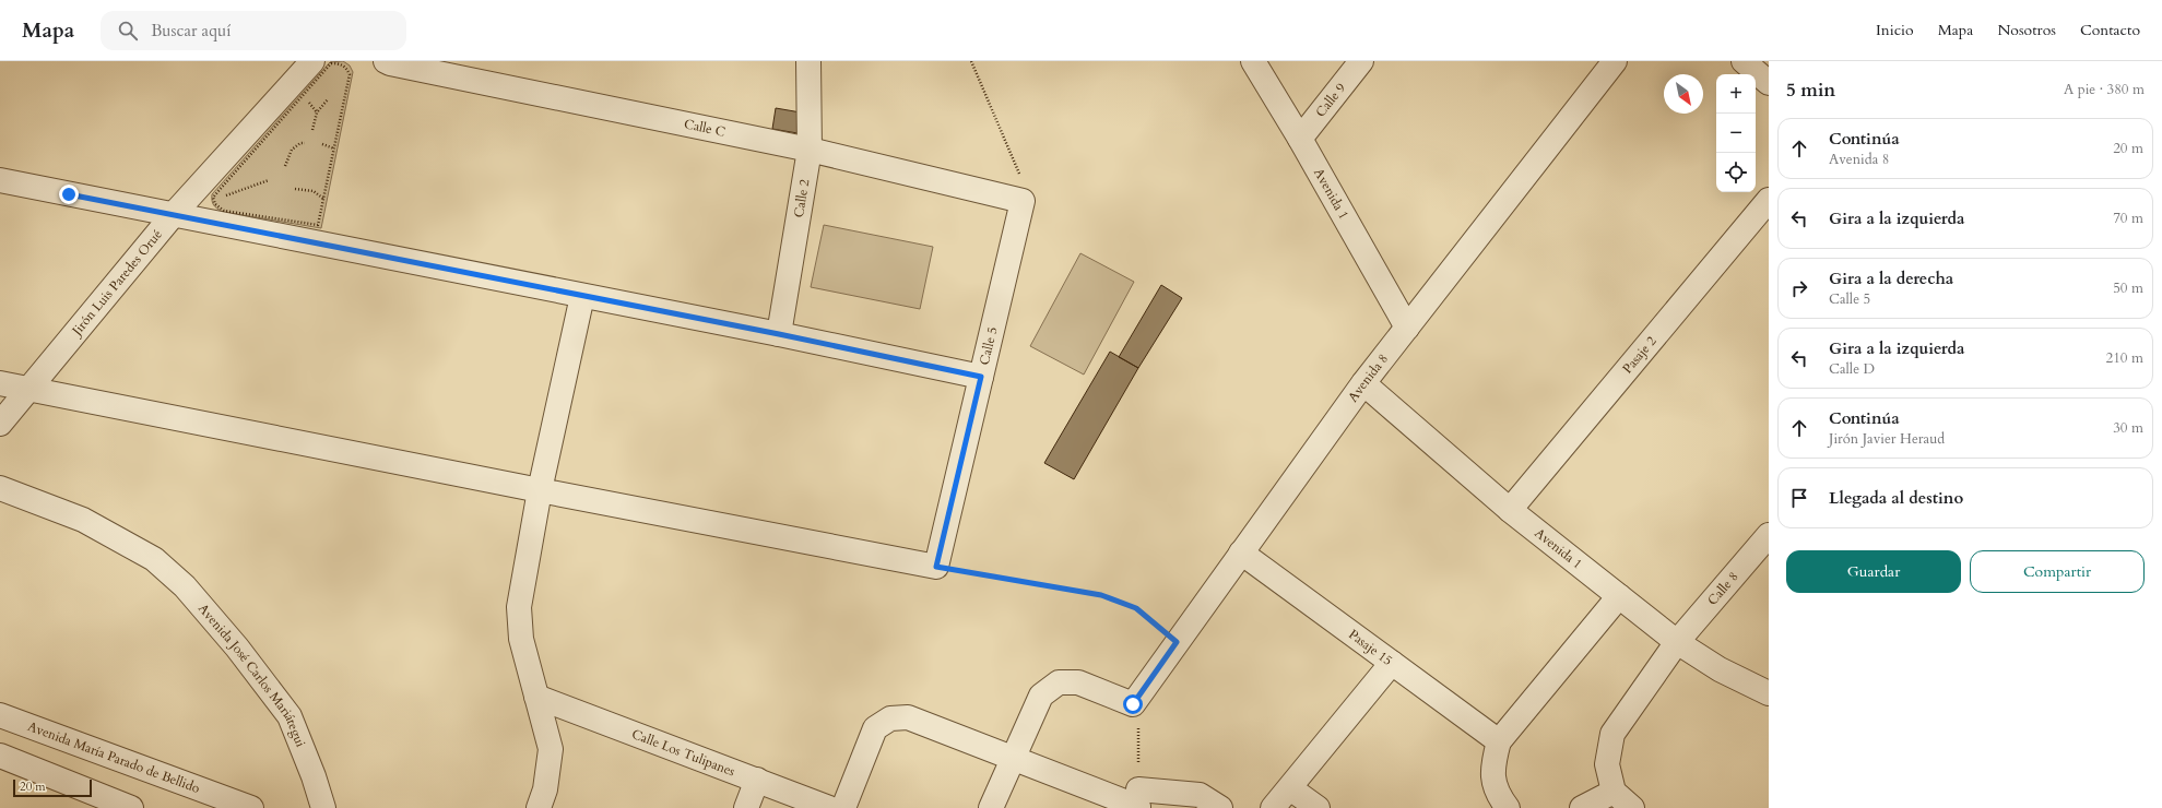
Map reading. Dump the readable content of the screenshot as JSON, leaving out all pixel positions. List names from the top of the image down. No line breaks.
{"streets":{"street":["Calle 9","Calle C","Avenida 1","Calle 2","Jirón Luis Paredes Orué","Calle 5","Pasaje 2","Avenida 8","Calle 8","Pasaje 15","Avenida José Carlos Mariátegui","Calle Los Tulipanes","Avenida María Parado de Bellido"]},"crossings":[["Calle 9","Avenida 1"],["Calle C","Calle 2"],["Calle C","Calle 5"],["Avenida 1","Pasaje 2"],["Avenida 1","Avenida 8"],["Avenida 1","Calle 8"],["Avenida 8","Pasaje 15"]],"scale_bar":"20 m","north":"bottom right","page":{"header":"Mapa","search":"Buscar aquí","nav":["Inicio","Mapa","Nosotros","Contacto"],"heading":["5 min","A pie · 380 m"],"map_buttons":["+","−"],"list":[["Continúa","Avenida 8","20 m"],["Gira a la izquierda","70 m"],["Gira a la derecha","Calle 5","50 m"],["Gira a la izquierda","Calle D","210 m"],["Continúa","Jirón Javier Heraud","30 m"],"Llegada al destino"],"buttons":["Guardar","Compartir"],"scale":"20 m"}}
